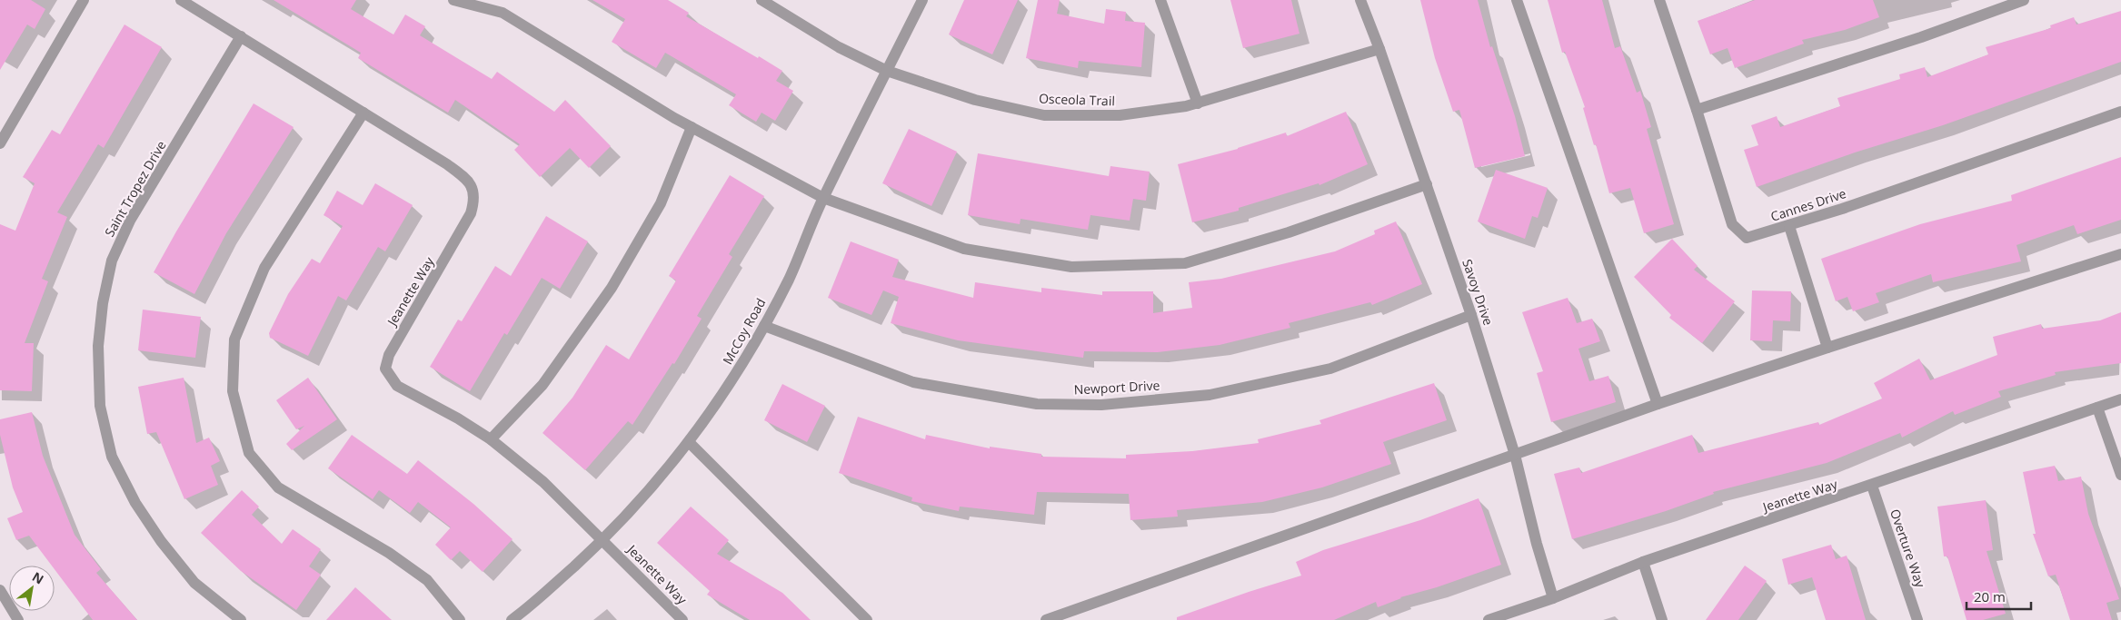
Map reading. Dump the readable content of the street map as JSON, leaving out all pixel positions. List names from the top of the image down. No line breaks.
{"streets":{"street":["Osceola Trail","Saint Tropez Drive","Cannes Drive","Jeanette Way","Savoy Drive","McCoy Road","Newport Drive","Overture Way"]},"crossings":[["Osceola Trail","Savoy Drive"],["Osceola Trail","McCoy Road"],["Saint Tropez Drive","Jeanette Way"],["Jeanette Way","Savoy Drive"],["Jeanette Way","McCoy Road"],["Jeanette Way","Overture Way"],["Savoy Drive","Newport Drive"],["McCoy Road","Newport Drive"]],"scale_bar":"20 m","north":"top right"}
